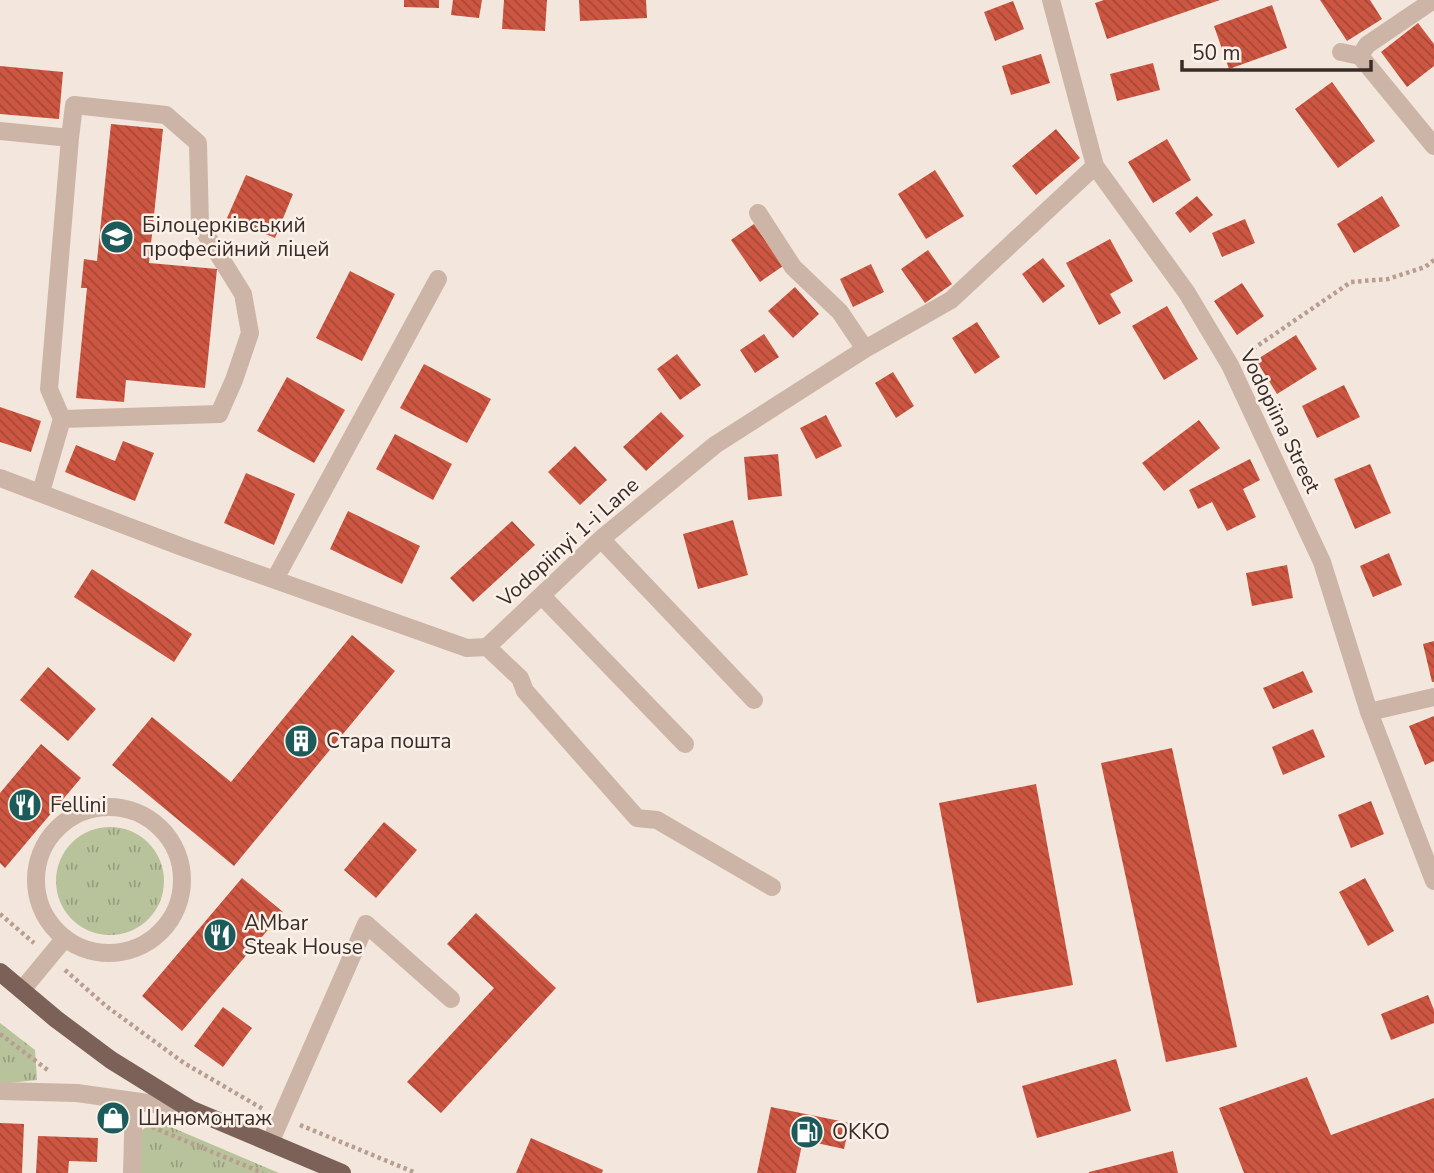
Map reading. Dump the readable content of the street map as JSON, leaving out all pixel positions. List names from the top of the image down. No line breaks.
{"streets":{"street":["Vodopiina Street","Vodopiinyi 1-i Lane"]},"crossings":[["Vodopiina Street","Vodopiinyi 1-i Lane"]],"places":{"school or university":["Білоцерківський професійний ліцей"],"building":["Стара пошта"],"restaurant":["Fellini","AMbar Steak House"],"shop":["Шиномонтаж"],"fuel station":["OKKO"]},"scale_bar":"50 m"}
